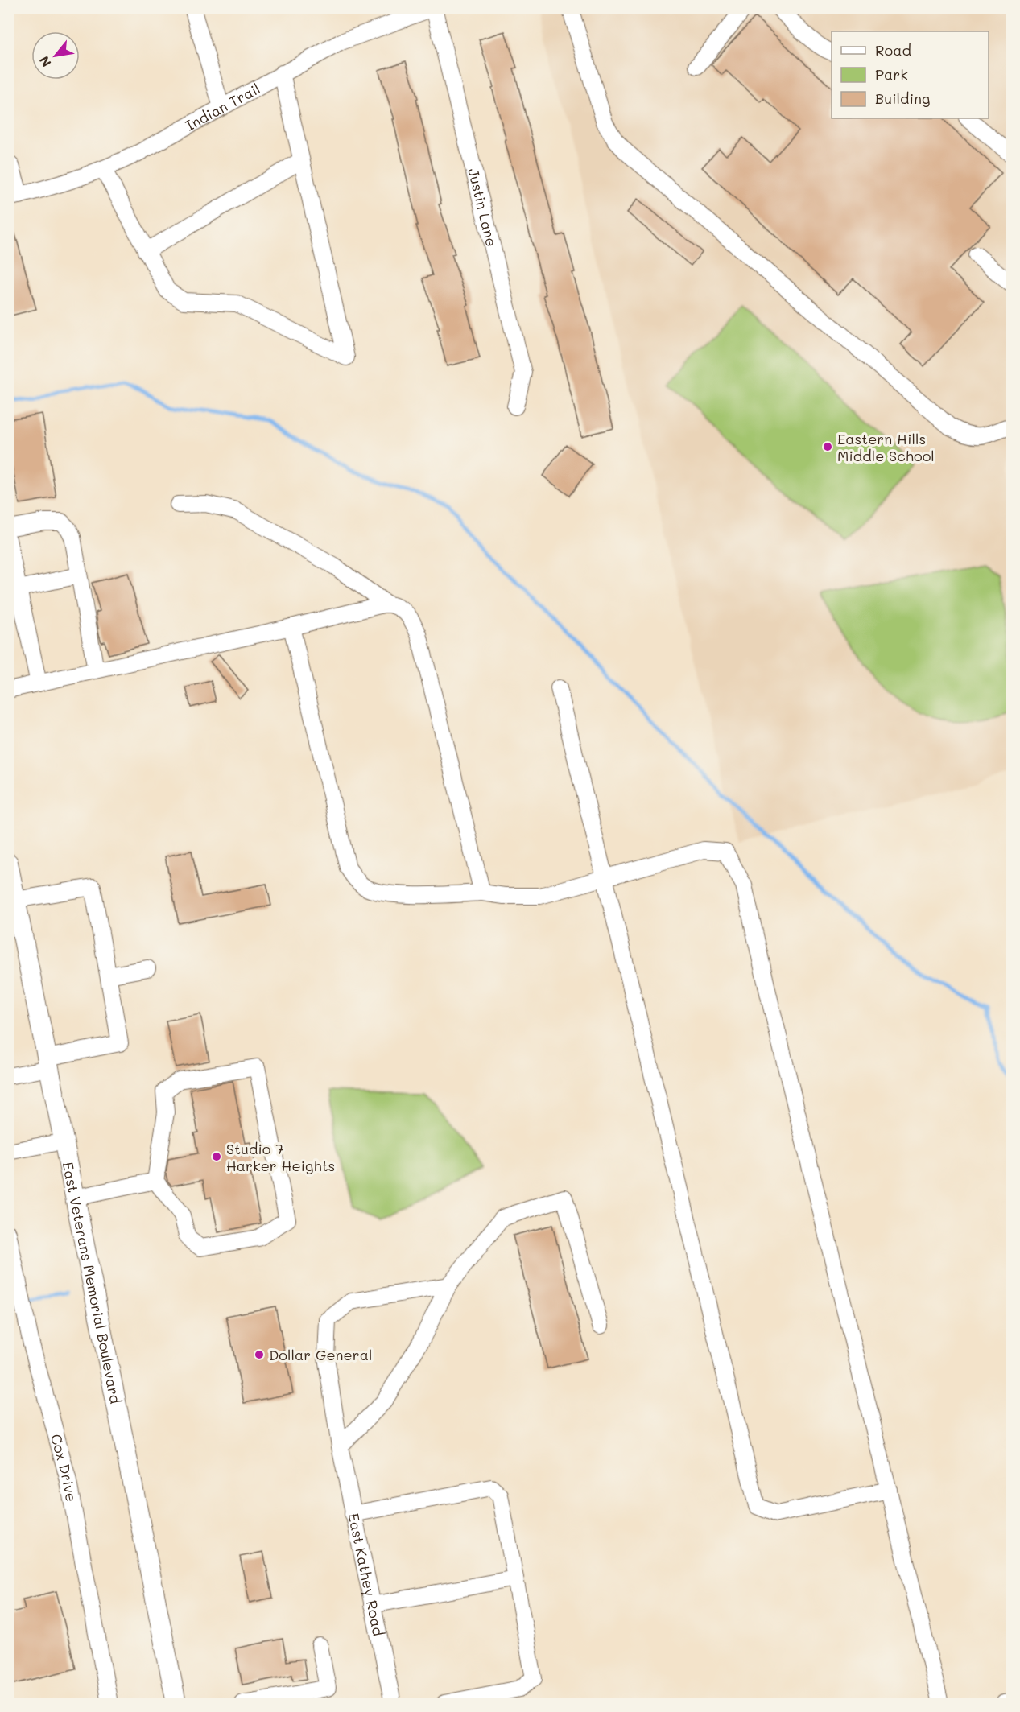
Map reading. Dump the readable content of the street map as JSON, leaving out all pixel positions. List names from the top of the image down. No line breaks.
{"streets":{"main road":["East Veterans Memorial Boulevard"],"street":["Indian Trail","Justin Lane","Cox Drive","East Kathey Road"]},"crossings":[["Indian Trail","Justin Lane"]],"places":["Eastern Hills Middle School","Studio 7 Harker Heights","Dollar General"],"legend":["Road","Park","Building"],"north":"bottom left"}
